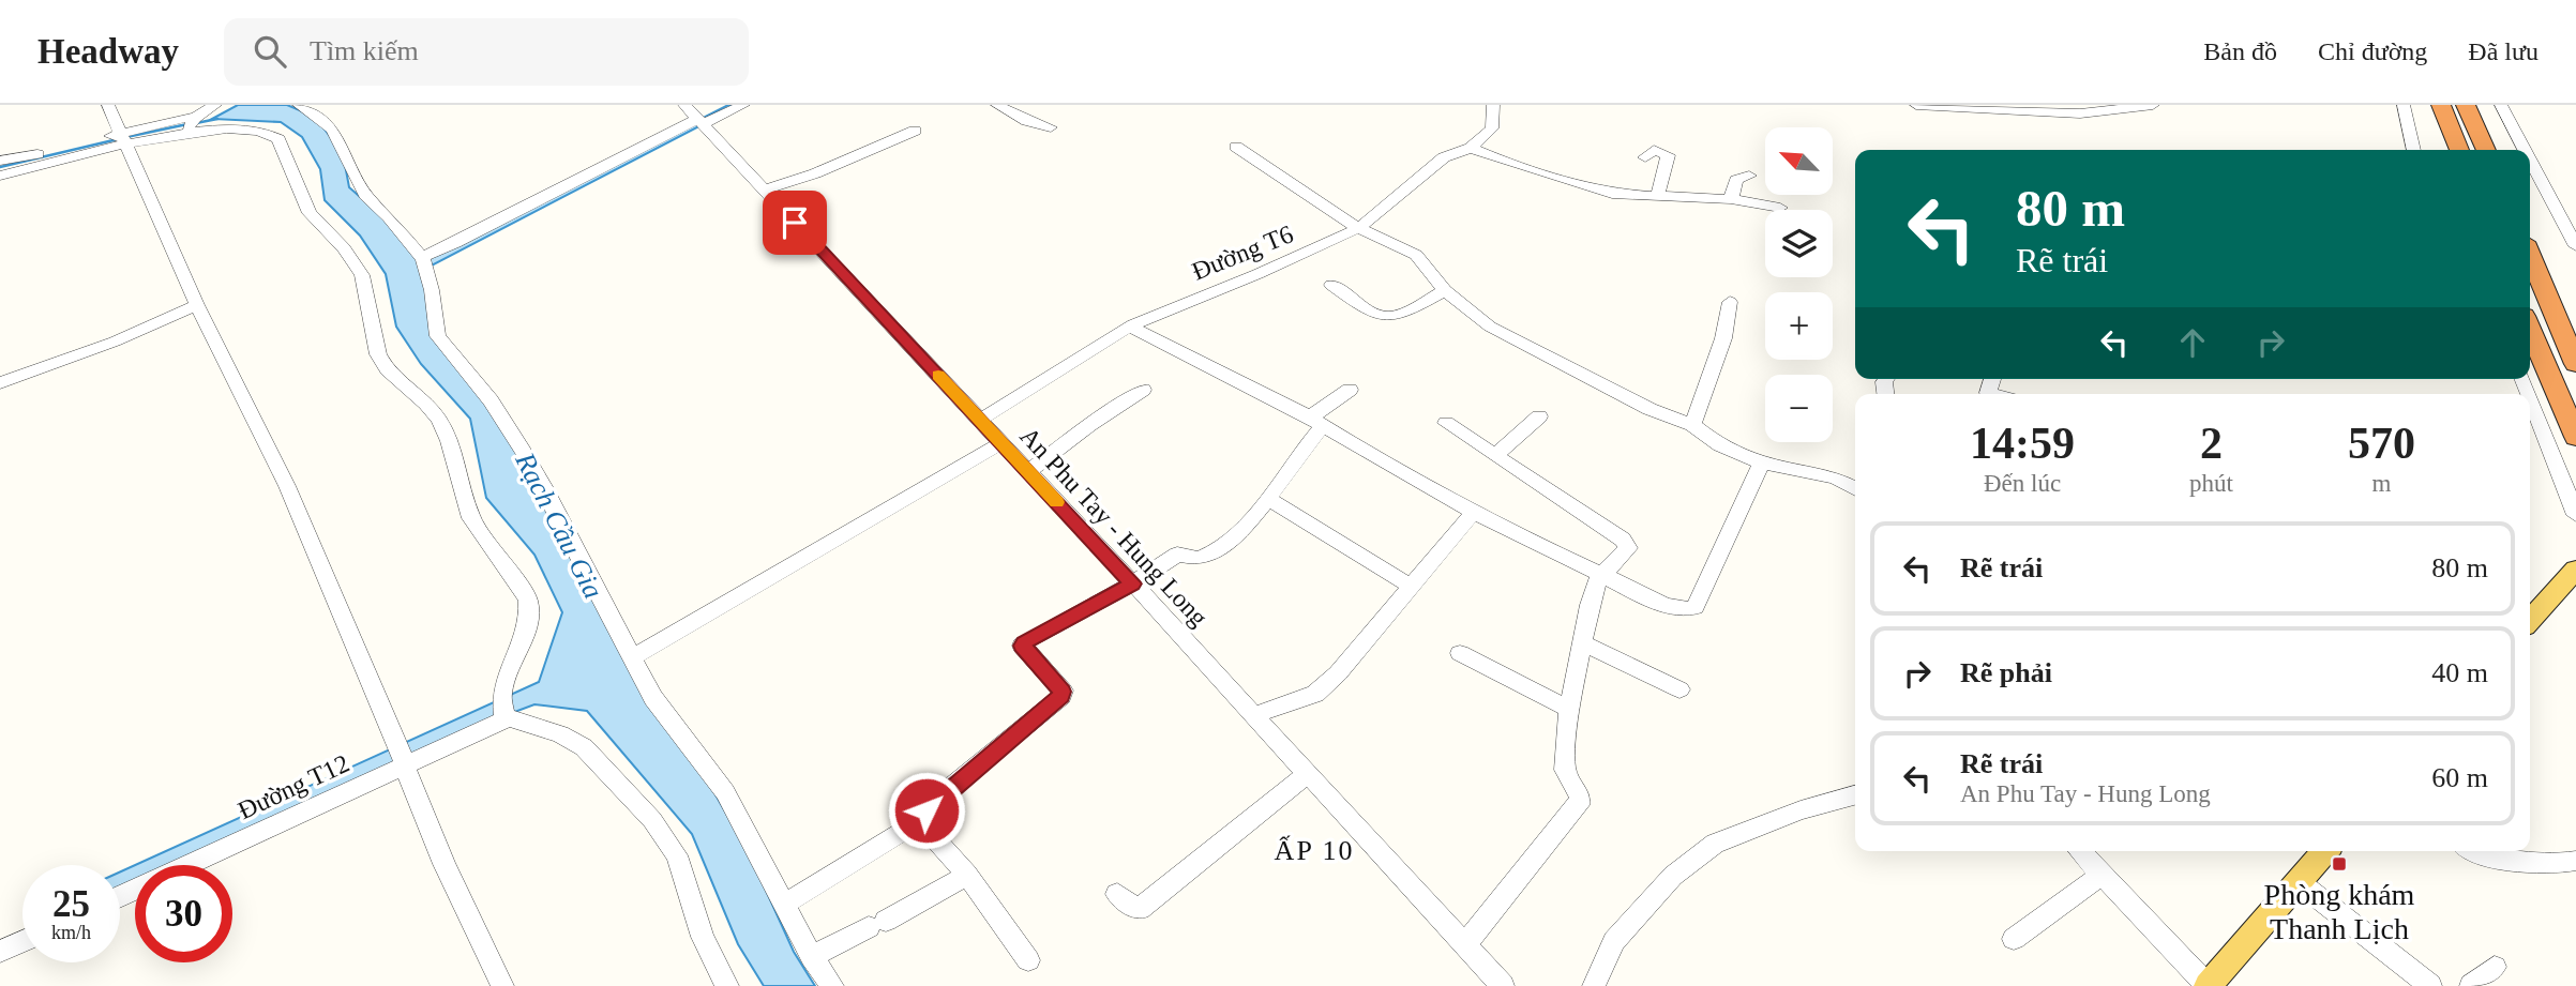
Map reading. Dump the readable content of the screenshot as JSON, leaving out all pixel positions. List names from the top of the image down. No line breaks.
{"streets":{"street":["Đường T6","An Phu Tay - Hung Long","Đường T12"]},"crossings":[["Đường T6","An Phu Tay - Hung Long"]],"districts":["ẤP 10"],"water":["Rạch Cầu Gia"],"places":{"transit":["Phòng khám Thanh Lịch"]},"north":"top left","page":{"header":"Headway","search":"Tìm kiếm","nav":["Bản đồ","Chỉ đường","Đã lưu"],"map_buttons":["+","−"],"turn":["80 m","Rẽ trái"],"eta":["14:59","Đến lúc","2","phút","570","m"],"list":[{"name":"Rẽ trái","value":"80 m"},{"name":"Rẽ phải","value":"40 m"},{"name":"Rẽ trái","note":"An Phu Tay - Hung Long","value":"60 m"}],"speed":"25 km/h","limit":"30"}}
